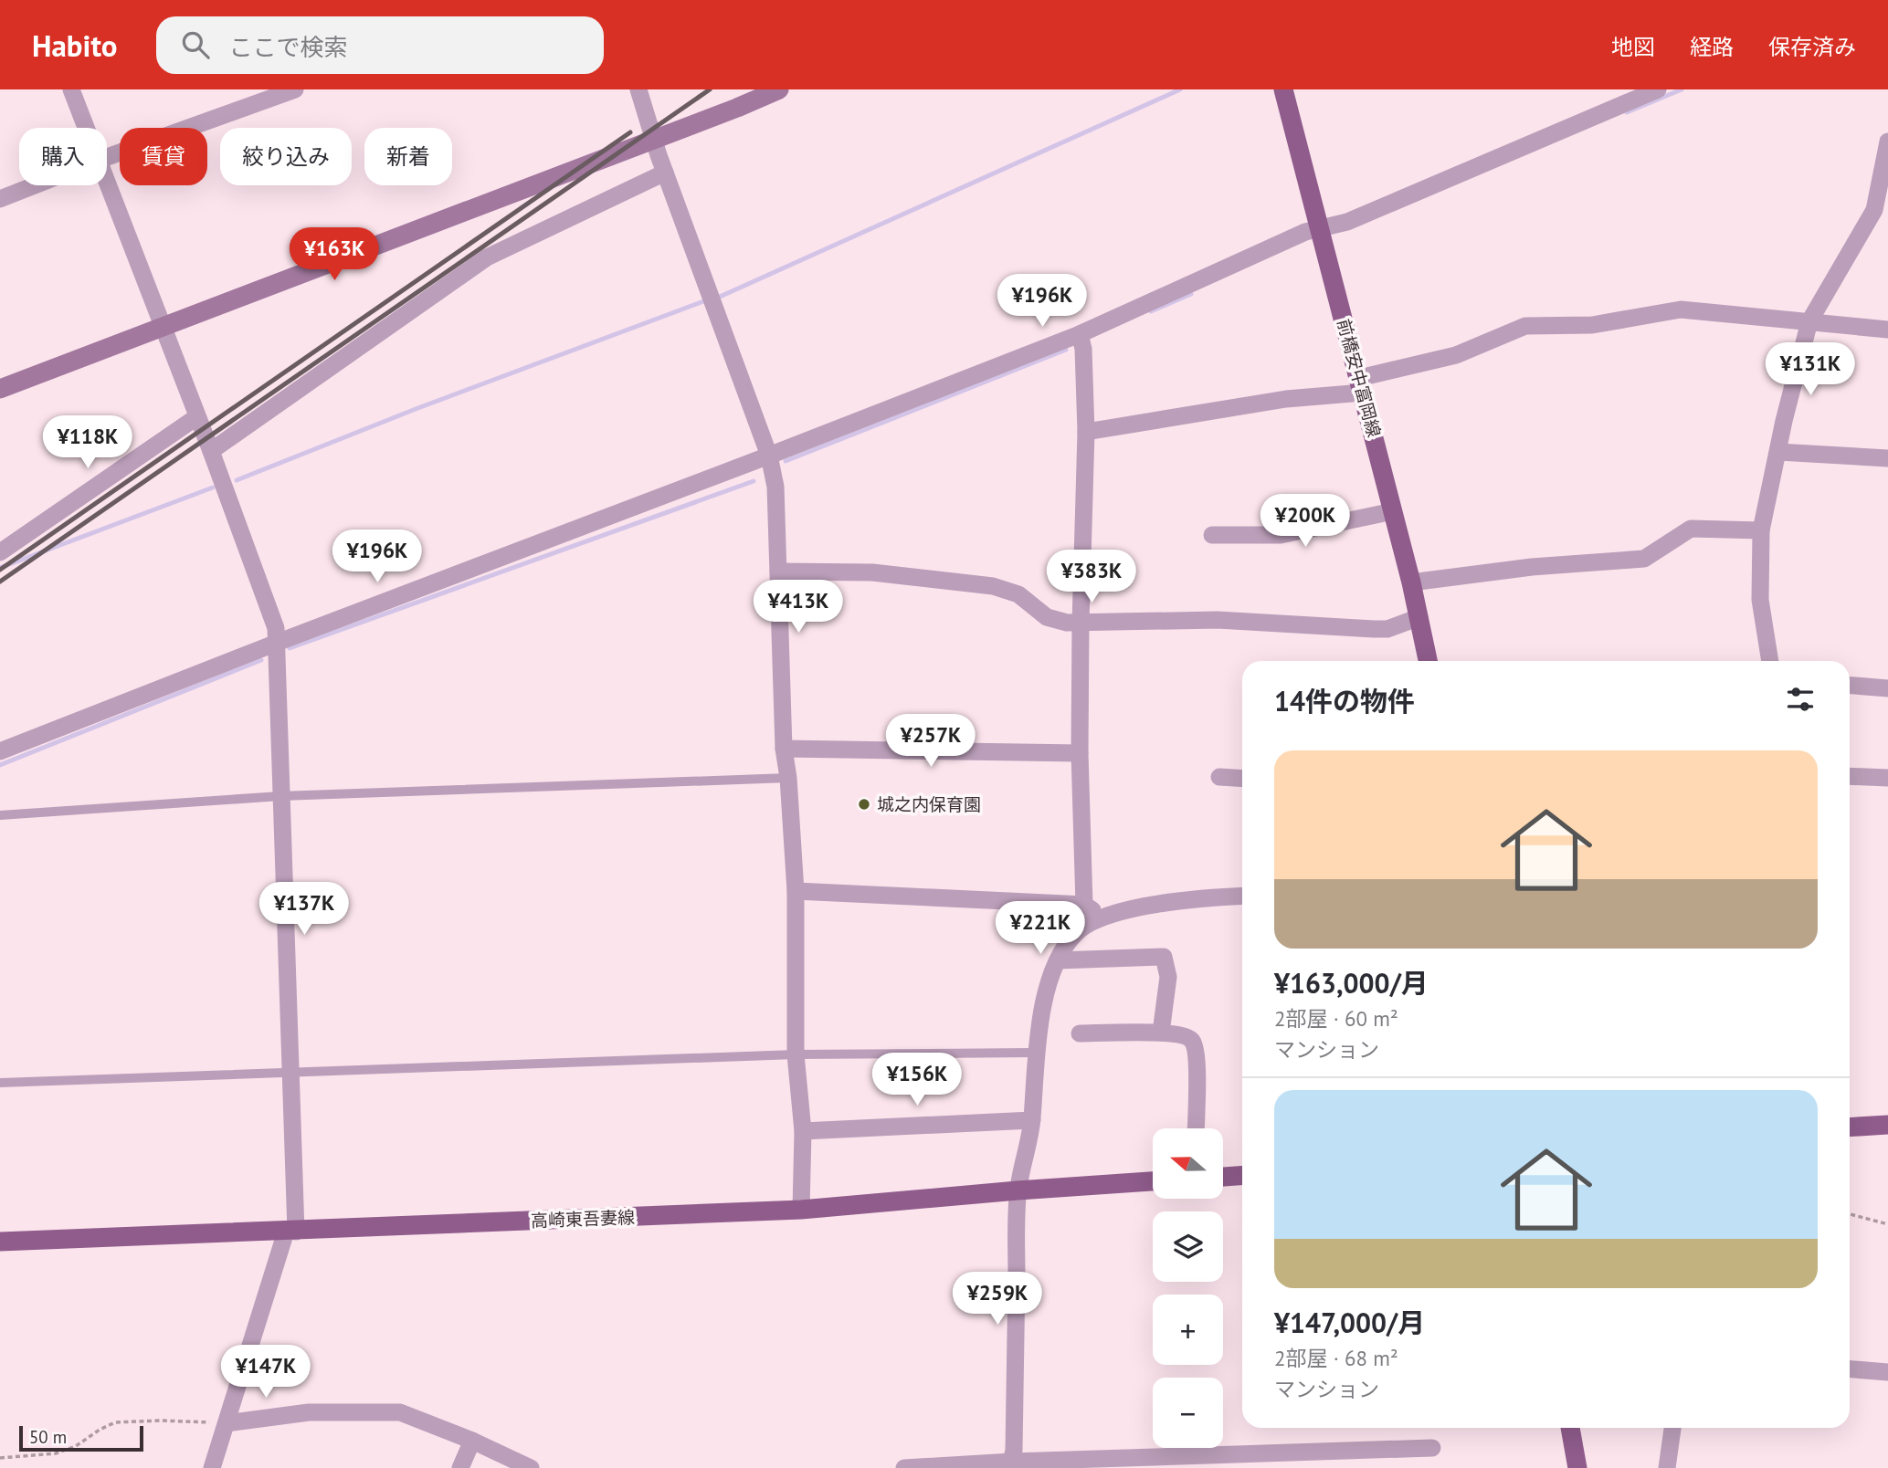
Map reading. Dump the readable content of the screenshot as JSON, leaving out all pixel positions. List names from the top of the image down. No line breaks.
{"streets":{"main road":["前橋安中富岡線","高崎東吾妻線"]},"places":["城之内保育園"],"scale_bar":"50 m","north":"left","page":{"header":"Habito","search":"ここで検索","nav":["地図","経路","保存済み"],"chip":["購入","賃貸","絞り込み","新着"],"price":["¥163K","¥196K","¥131K","¥118K","¥200K","¥196K","¥383K","¥413K","¥257K","¥137K","¥221K","¥156K","¥259K","¥147K"],"heading":"14件の物件","list":[{"name":"¥163,000/月","note":"2部屋 · 60 m² · マンション"},{"name":"¥147,000/月","note":"2部屋 · 68 m² · マンション"}],"map_buttons":["+","−"],"scale":"50 m"}}
